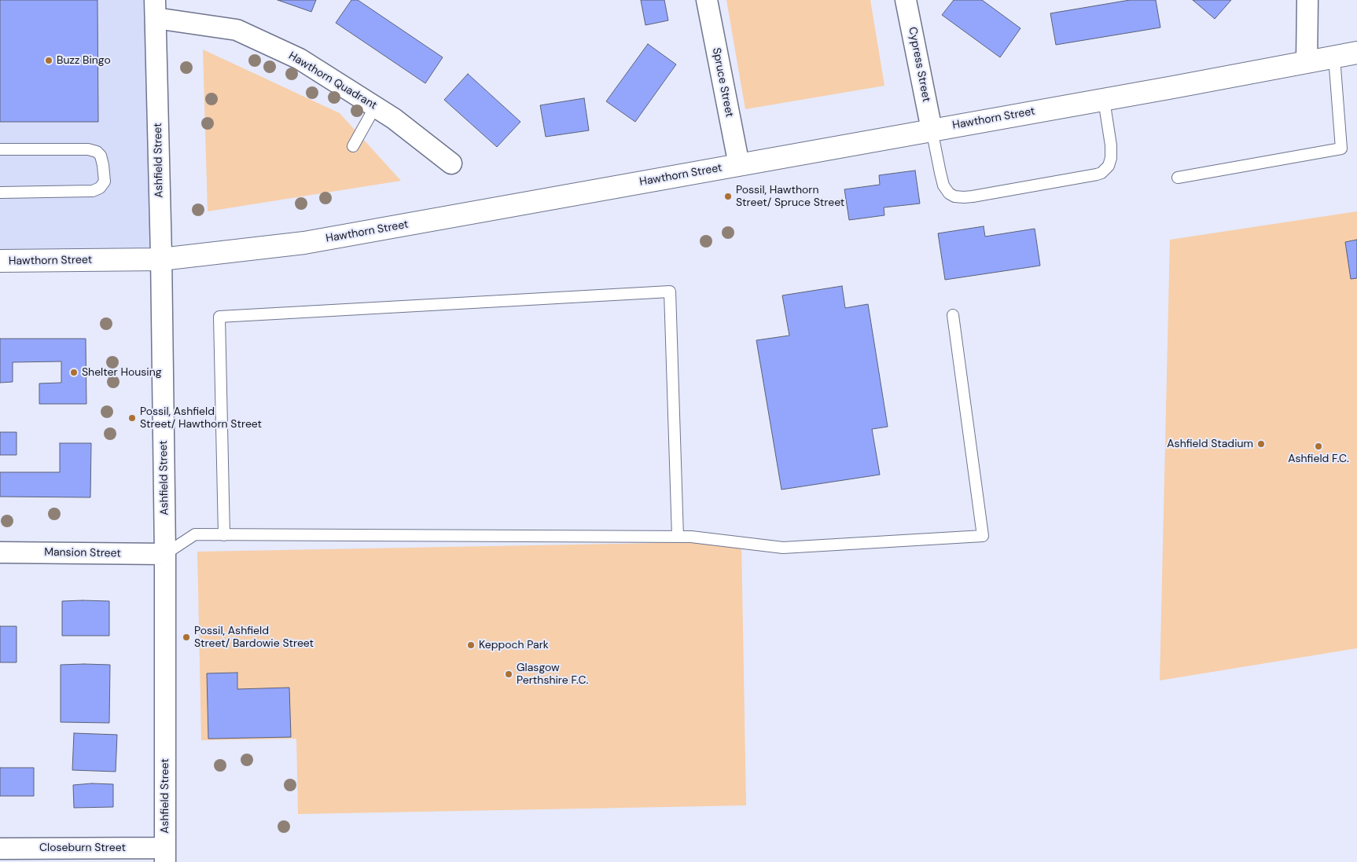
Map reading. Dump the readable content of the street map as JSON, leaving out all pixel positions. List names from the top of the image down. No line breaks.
{"streets":{"main road":["Hawthorn Street"],"street":["Cypress Street","Hawthorn Quadrant","Spruce Street","Ashfield Street","Mansion Street","Closeburn Street"]},"crossings":[["Cypress Street","Hawthorn Street"],["Hawthorn Quadrant","Ashfield Street"],["Spruce Street","Hawthorn Street"],["Hawthorn Street","Ashfield Street"],["Ashfield Street","Mansion Street"],["Ashfield Street","Closeburn Street"]],"places":["Buzz Bingo","Possil, Hawthorn Street/ Spruce Street","Shelter Housing","Possil, Ashfield Street/ Hawthorn Street","Ashfield Stadium","Ashfield F.C.","Possil, Ashfield Street/ Bardowie Street","Keppoch Park","Glasgow Perthshire F.C."]}
